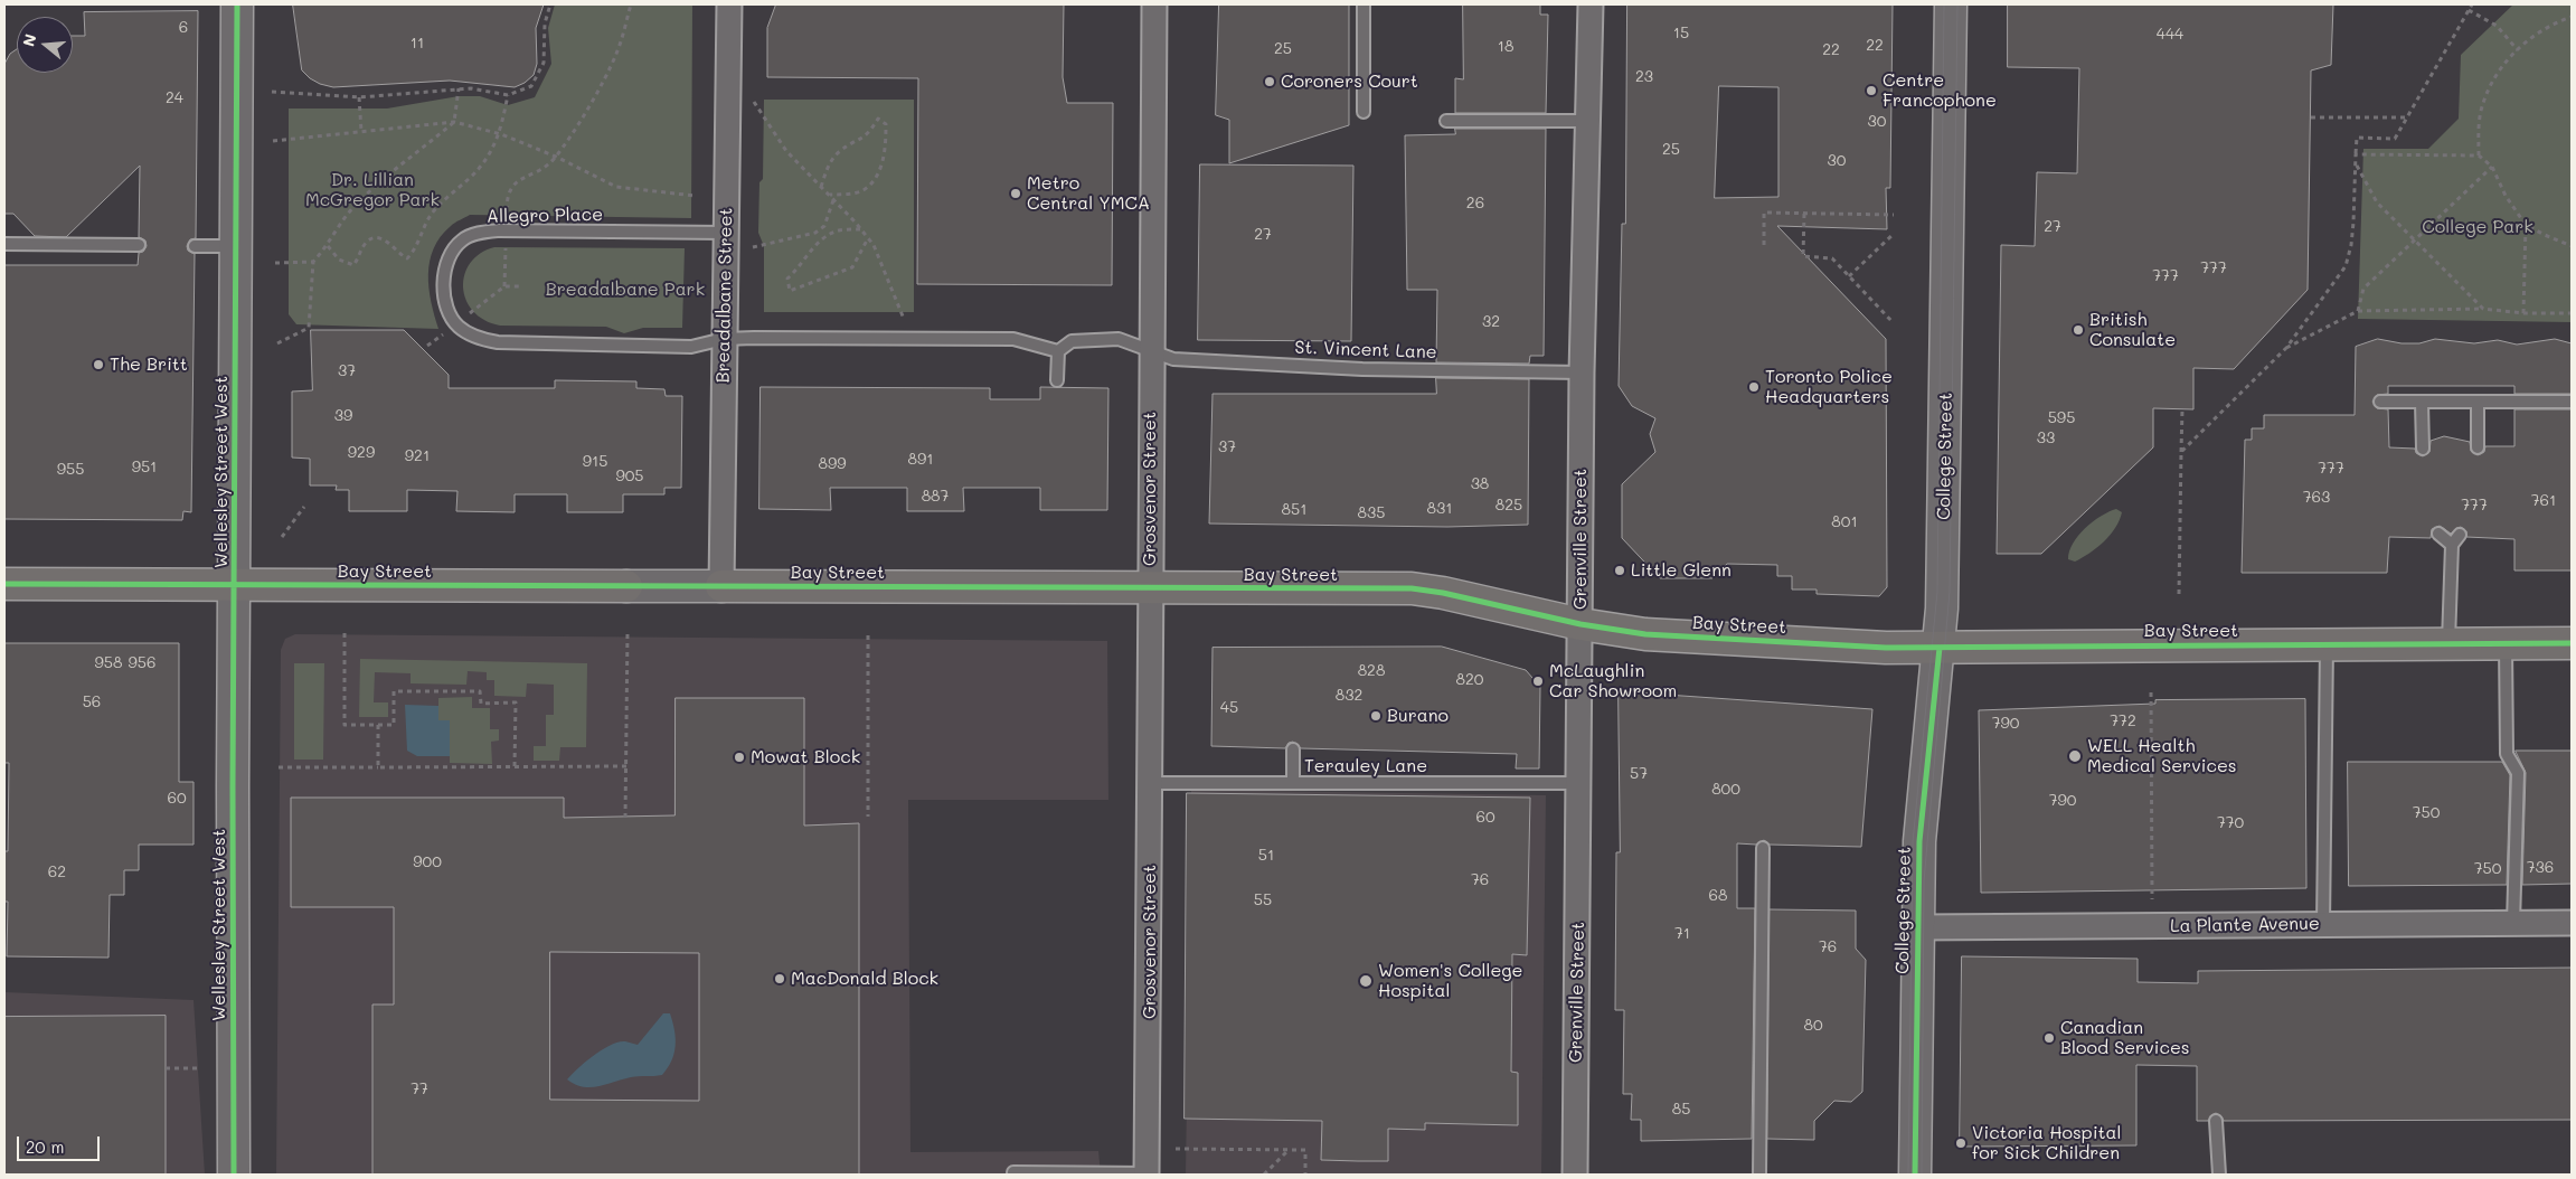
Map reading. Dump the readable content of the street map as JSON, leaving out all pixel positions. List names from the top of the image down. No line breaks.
{"streets":{"main road":["College Street","Wellesley Street West","Bay Street"],"street":["Breadalbane Street","Grosvenor Street","Grenville Street","La Plante Avenue"],"lane":["Allegro Place","St. Vincent Lane","Terauley Lane"]},"crossings":[["Allegro Place","Breadalbane Street"],["Breadalbane Street","Bay Street"],["St. Vincent Lane","Grosvenor Street"],["St. Vincent Lane","Grenville Street"],["College Street","Bay Street"],["College Street","La Plante Avenue"],["Wellesley Street West","Bay Street"],["Grosvenor Street","Bay Street"],["Grosvenor Street","Terauley Lane"],["Grenville Street","Bay Street"],["Grenville Street","Terauley Lane"]],"parks":["Dr. Lillian McGregor Park","College Park","Breadalbane Park"],"places":["Coroners Court","Centre Francophone","Metro Central YMCA","British Consulate","The Britt","Toronto Police Headquarters","Little Glenn","McLaughlin Car Showroom","Burano","WELL Health Medical Services","Mowat Block","MacDonald Block","Women's College Hospital","Canadian Blood Services","Victoria Hospital for Sick Children"],"house_numbers":["6","15","444","11","22","18","25","22","23","24","30","25","30","26","27","27","777","777","32","37","39","595","33","37","929","921","891","915","899","951","777","955","905","38","887","763","761","825","777","831","851","835","801","958","956","828","820","832","56","45","772","790","57","800","60","790","750","60","770","51","900","736","750","62","76","68","55","71","76","80","77","85"],"scale_bar":"20 m","north":"left"}
